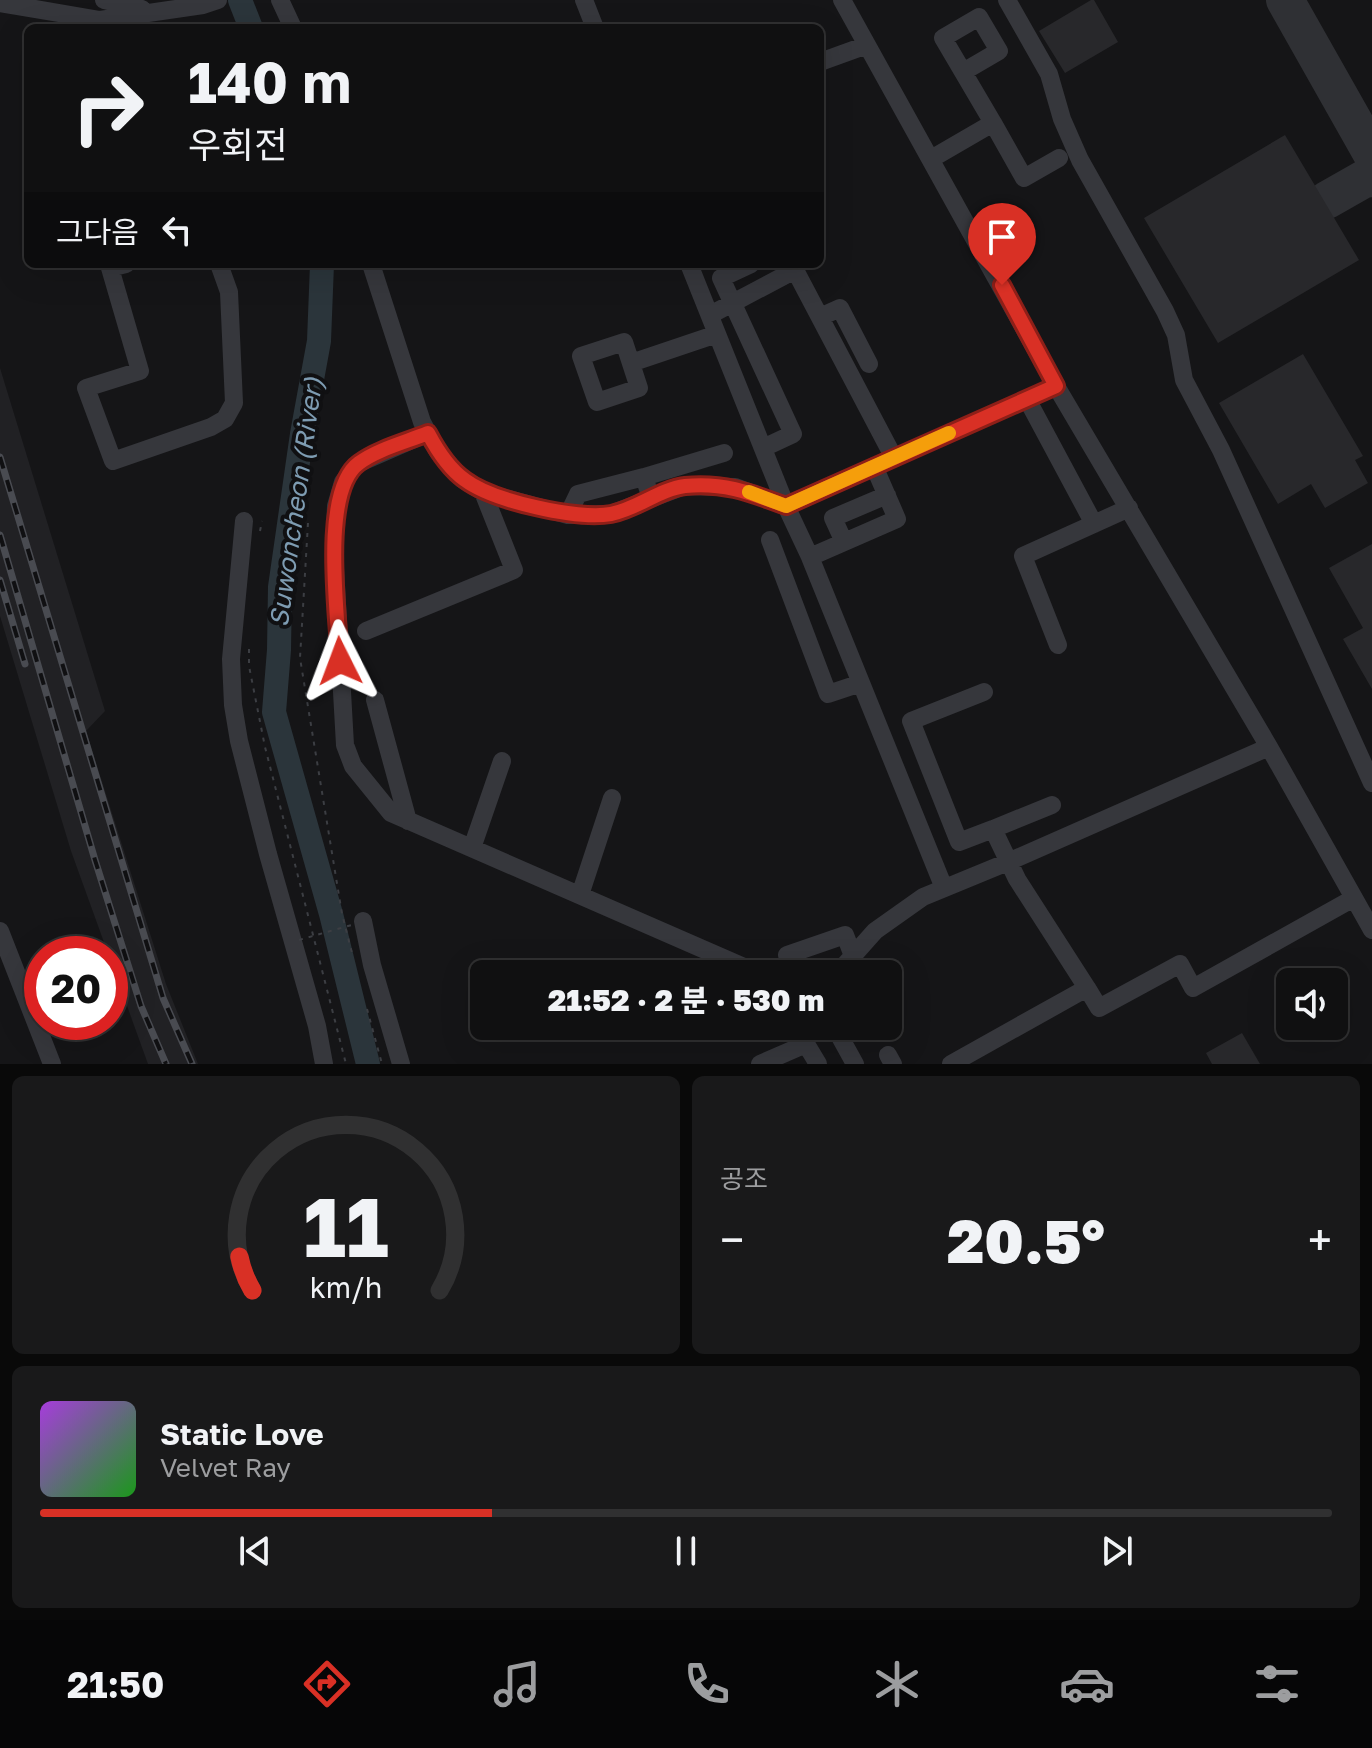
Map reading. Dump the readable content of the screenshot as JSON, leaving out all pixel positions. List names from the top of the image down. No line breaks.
{"water":["Suwoncheon (River)"],"page":{"turn":["140 m","우회전"],"then":"그다음","limit":"20","trip":"21:52 · 2 분 · 530 m","tile":"공조","heat":["−","20.5°","+"],"song":["Static Love","Velvet Ray"],"tabs":"21:50","gauge":["11","km/h"]}}
